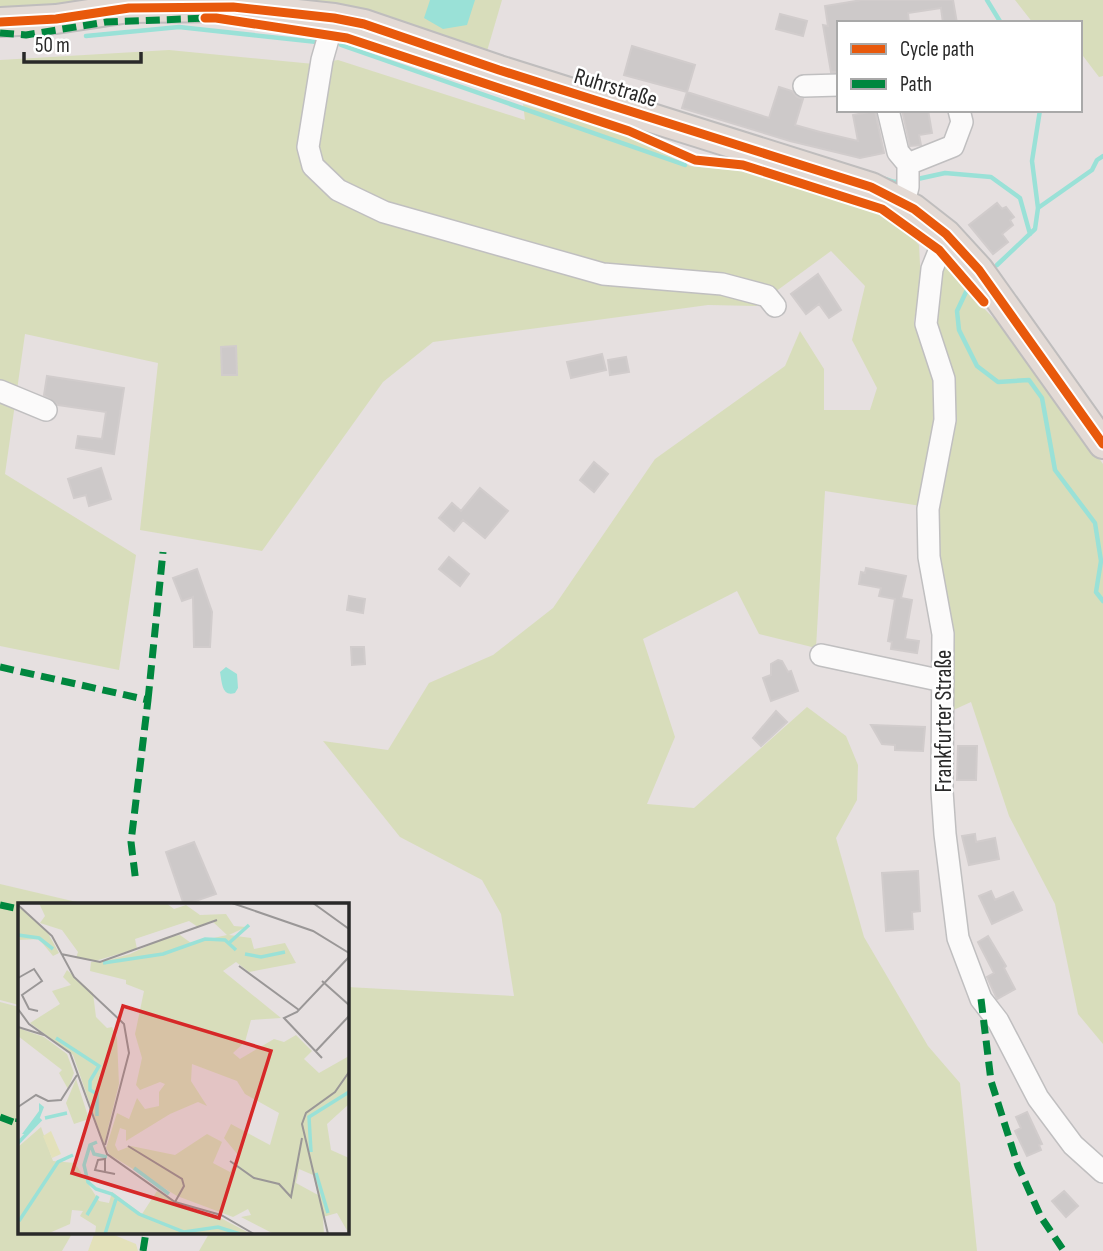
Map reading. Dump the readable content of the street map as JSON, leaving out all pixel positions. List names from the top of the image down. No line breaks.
{"streets":{"main road":["Ruhrstraße"],"street":["Frankfurter Straße"]},"crossings":[["Ruhrstraße","Frankfurter Straße"]],"legend":["Cycle path","Path"],"scale_bar":"50 m"}
